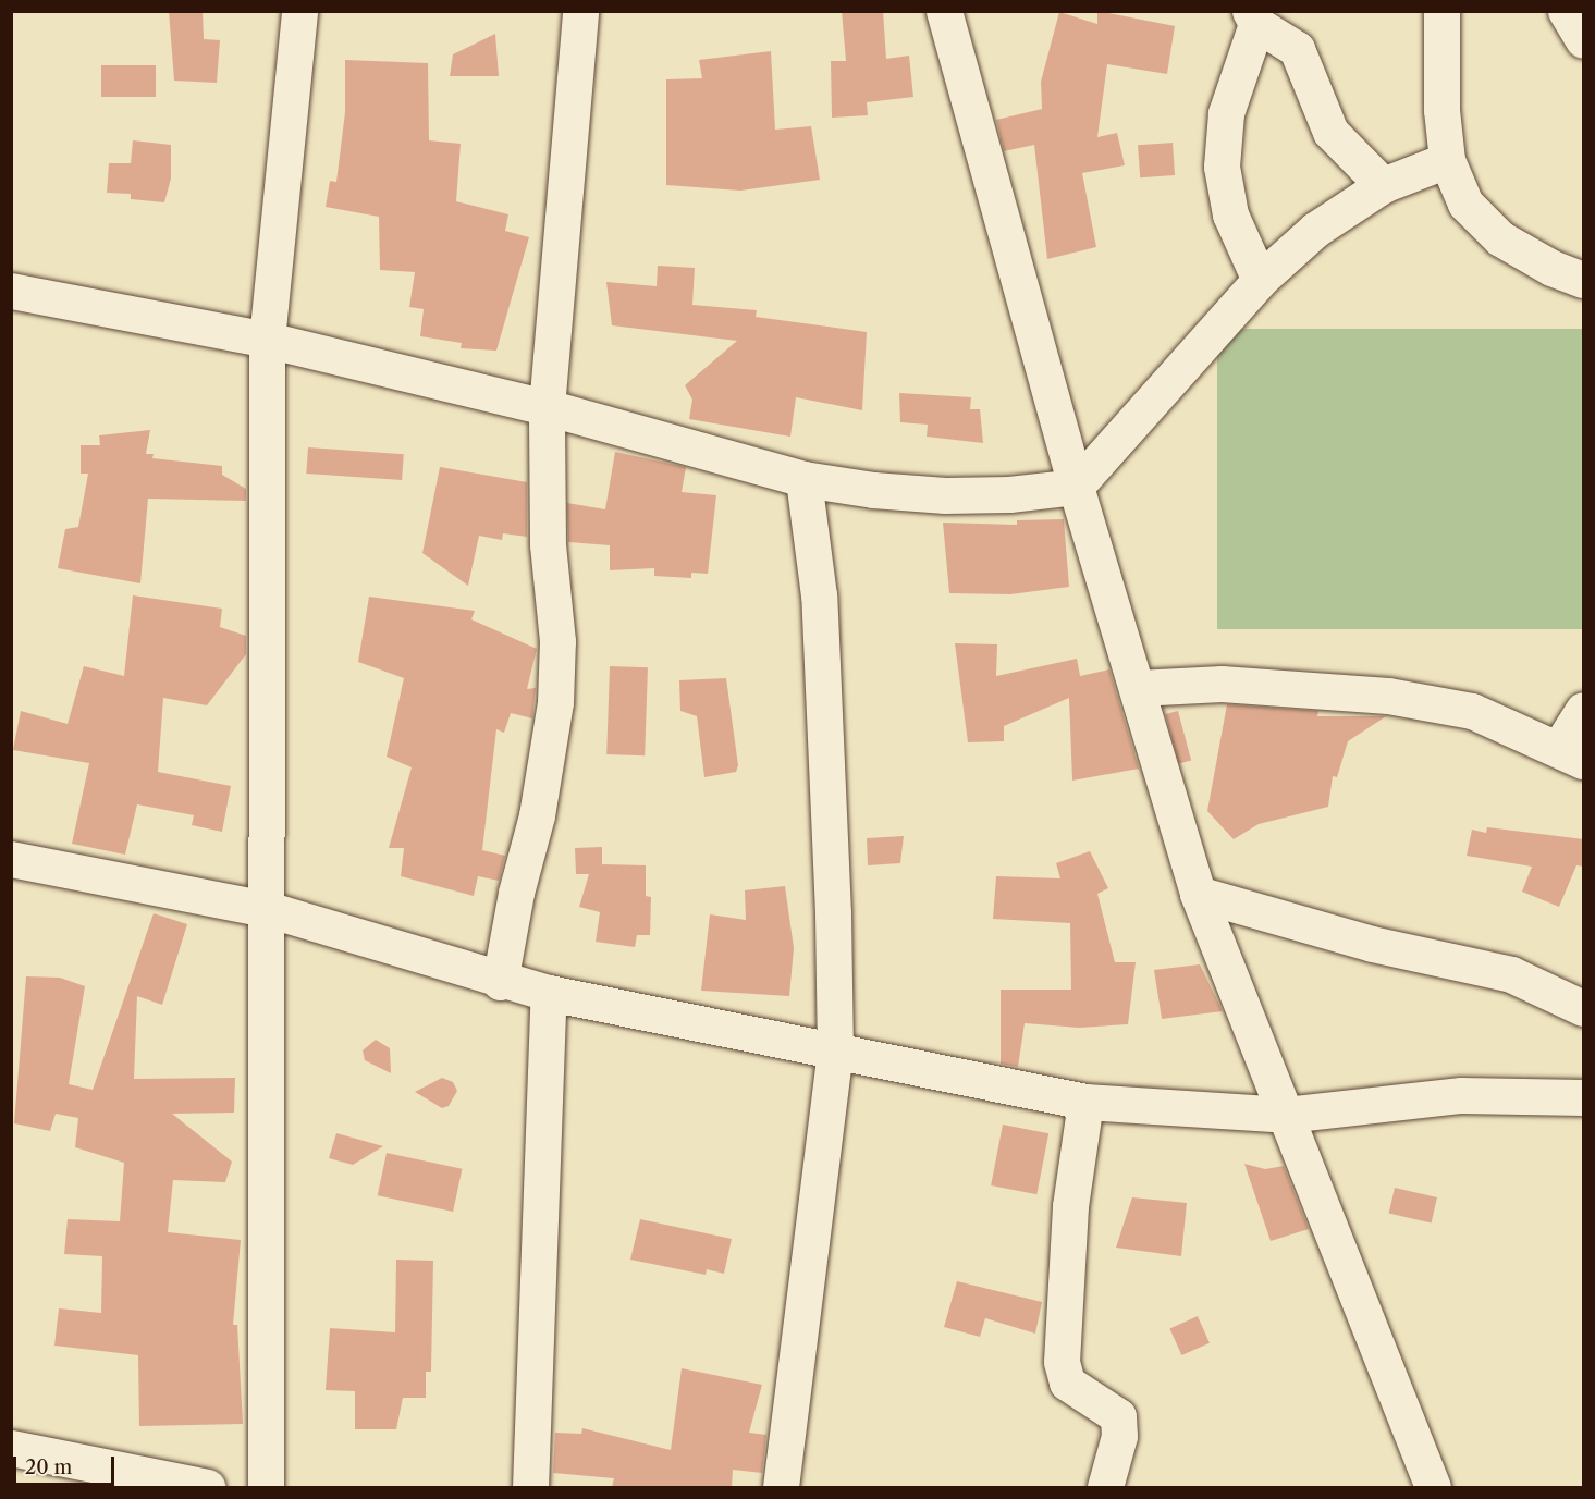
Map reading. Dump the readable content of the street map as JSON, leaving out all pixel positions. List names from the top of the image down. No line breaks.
{"scale_bar":"20 m"}
